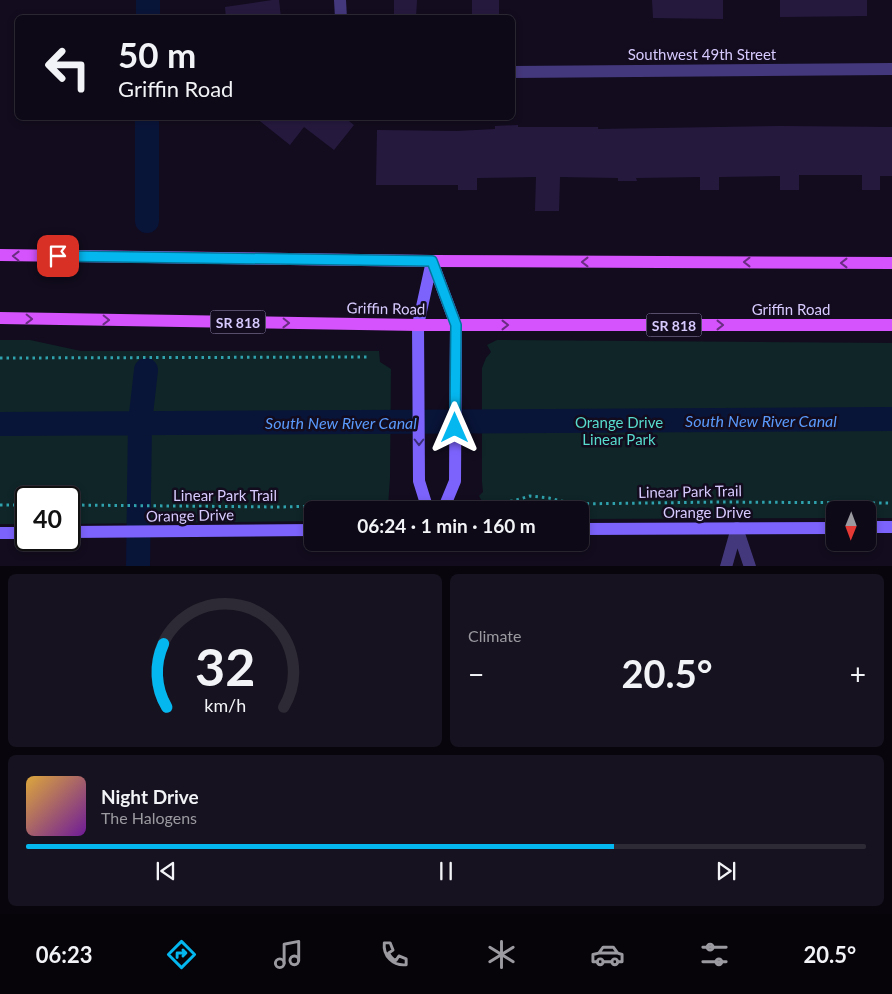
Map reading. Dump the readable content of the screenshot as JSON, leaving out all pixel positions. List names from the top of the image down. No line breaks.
{"streets":{"main road":["Griffin Road","SR 818"],"street":["Southwest 49th Street","Orange Drive"],"path":["Linear Park Trail"]},"water":["South New River Canal"],"parks":["Orange Drive Linear Park"],"north":"bottom","page":{"turn":["50 m","Griffin Road"],"limit":"40","trip":"06:24 · 1 min · 160 m","tile":"Climate","heat":["−","20.5°","+"],"song":["Night Drive","The Halogens"],"tabs":["06:23","20.5°"],"gauge":["32","km/h"]}}
